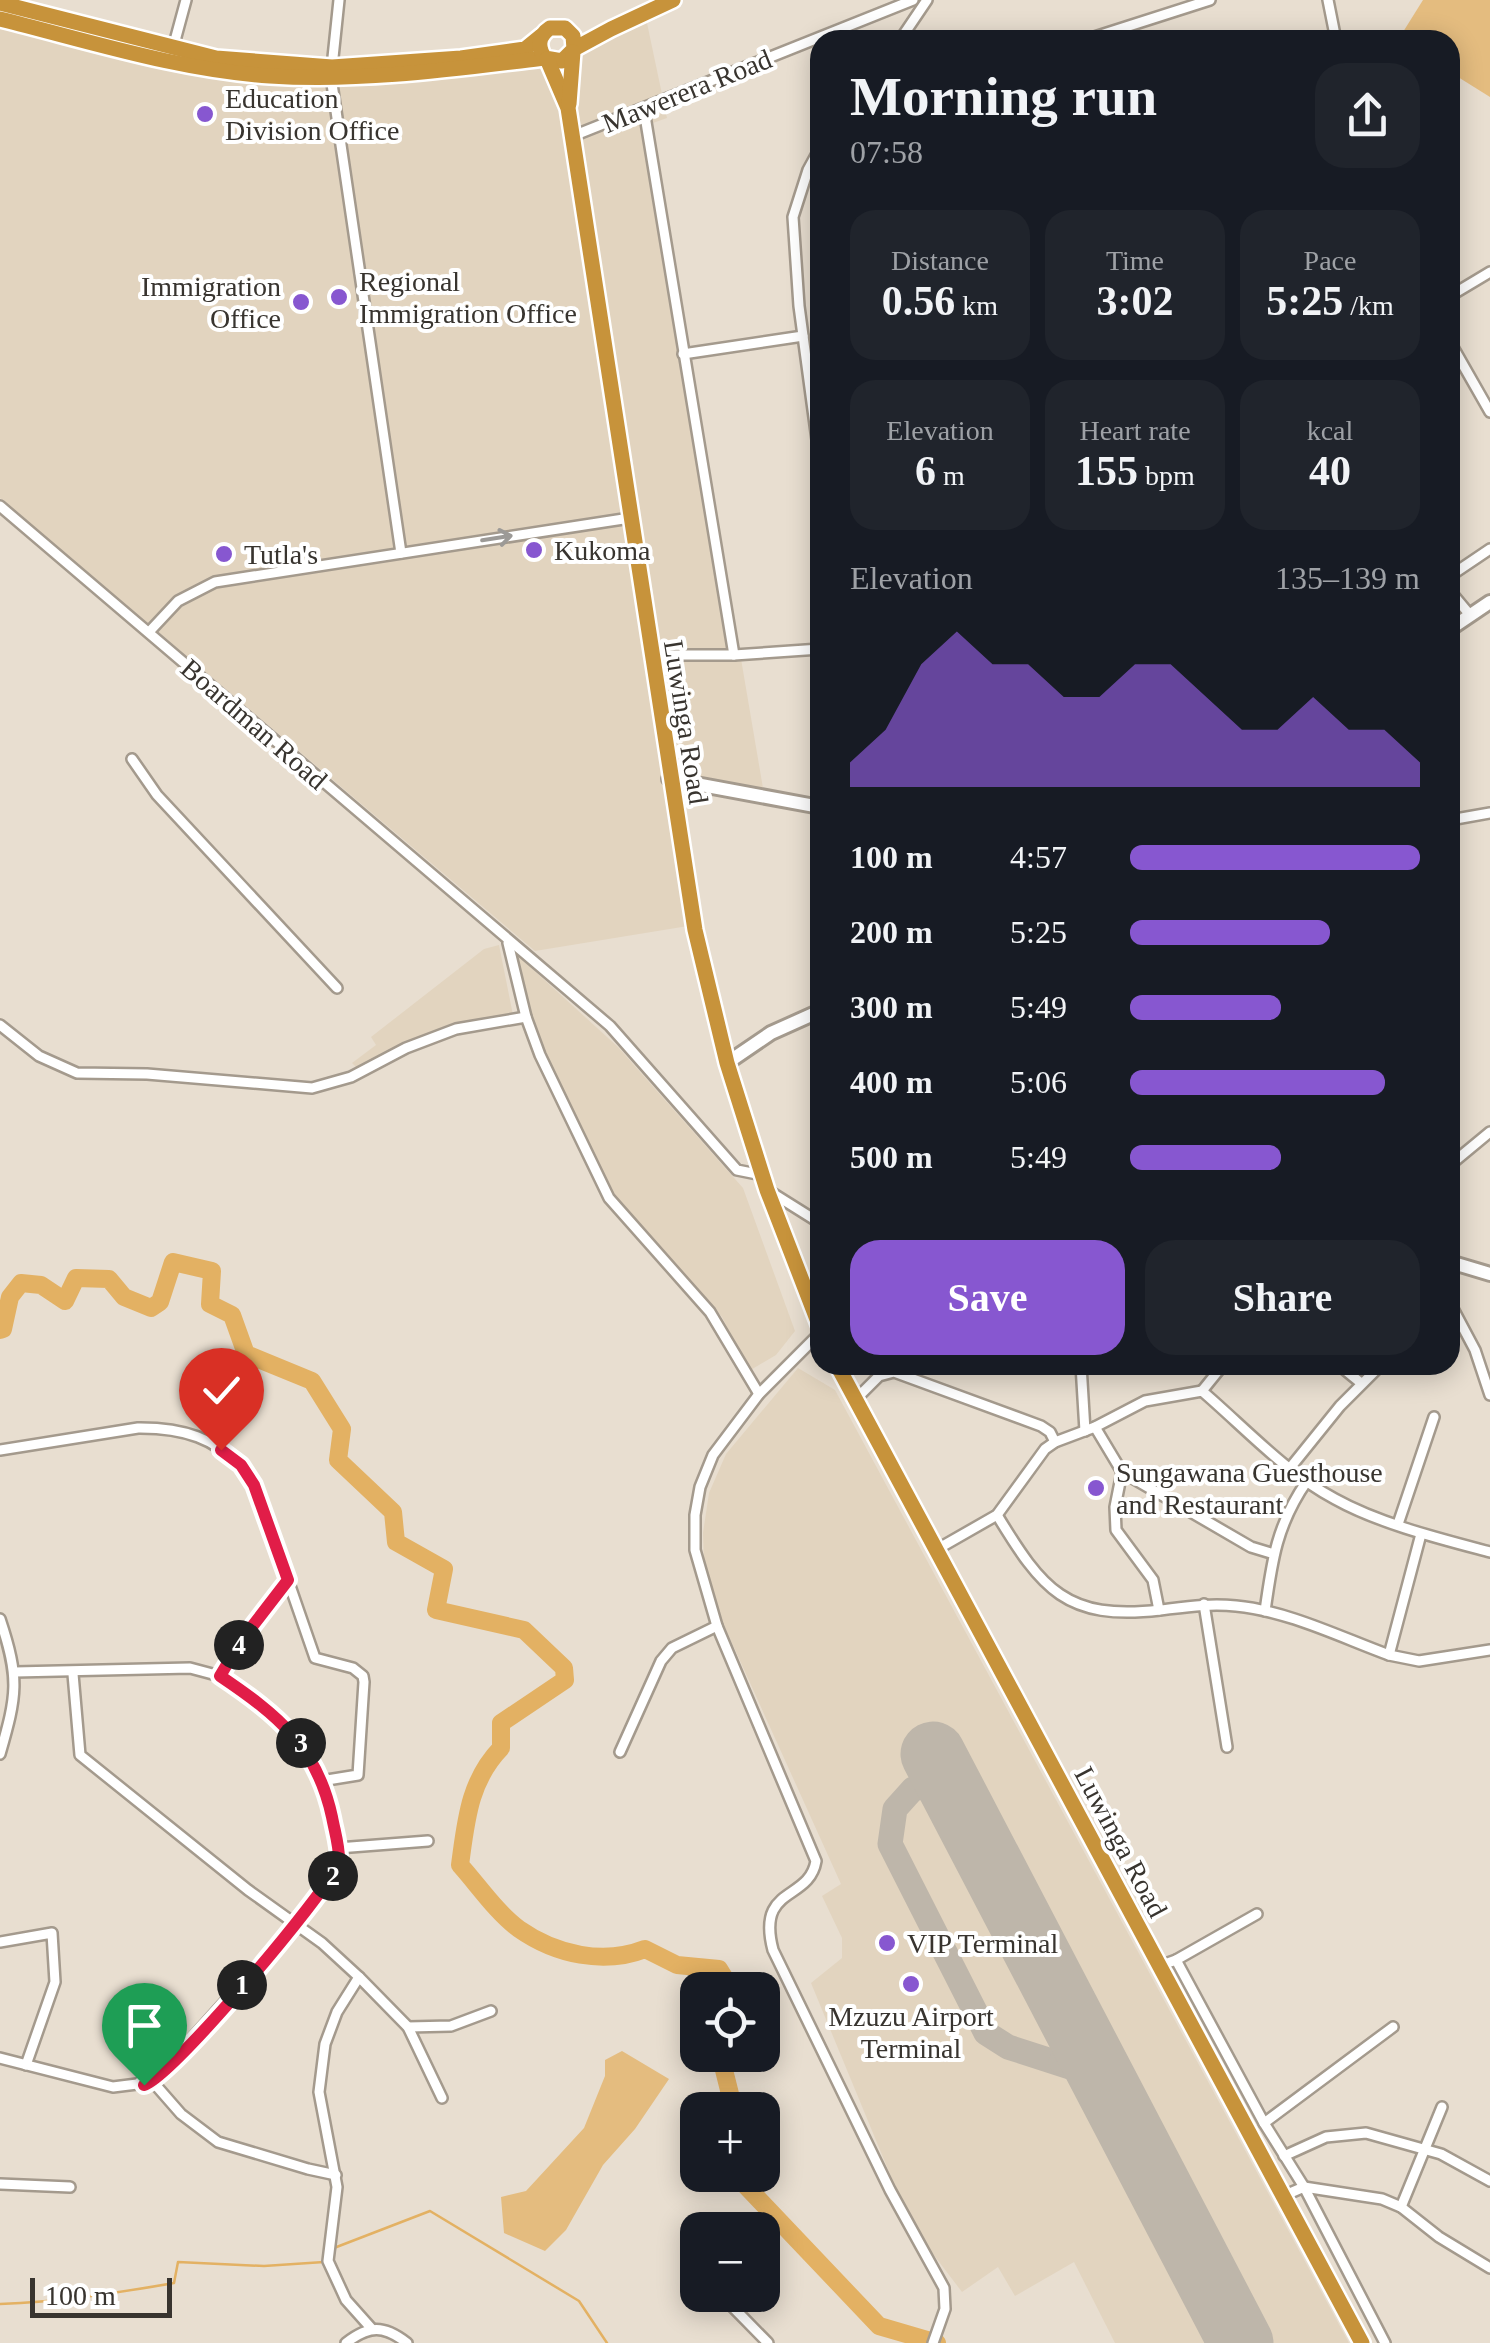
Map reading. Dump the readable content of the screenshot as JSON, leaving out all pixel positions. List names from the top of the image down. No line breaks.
{"streets":{"highway":["Luwinga Road"],"street":["Mawerera Road","Boardman Road"]},"crossings":[["Mawerera Road","Luwinga Road"],["Luwinga Road","Boardman Road"]],"places":["Education Division Office","Regional Immigration Office","Immigration Office","Kukoma","Tutla's","Sungawana Guesthouse and Restaurant","VIP Terminal","Mzuzu Airport Terminal"],"scale_bar":"100 m","page":{"heading":["Morning run","07:58"],"stats":[["Distance","0.56 km"],["Time","3:02"],["Pace","5:25 /km"],["Elevation","6 m"],["Heart rate","155 bpm"],["kcal","40"]],"chart":["Elevation","135–139 m"],"list":[{"name":"100 m","note":"4:57"},{"name":"200 m","note":"5:25"},{"name":"300 m","note":"5:49"},{"name":"400 m","note":"5:06"},{"name":"500 m","note":"5:49"}],"buttons":["Save","Share"],"pins":["4","3","2","1"],"map_buttons":["+","−"],"scale":"100 m"}}
